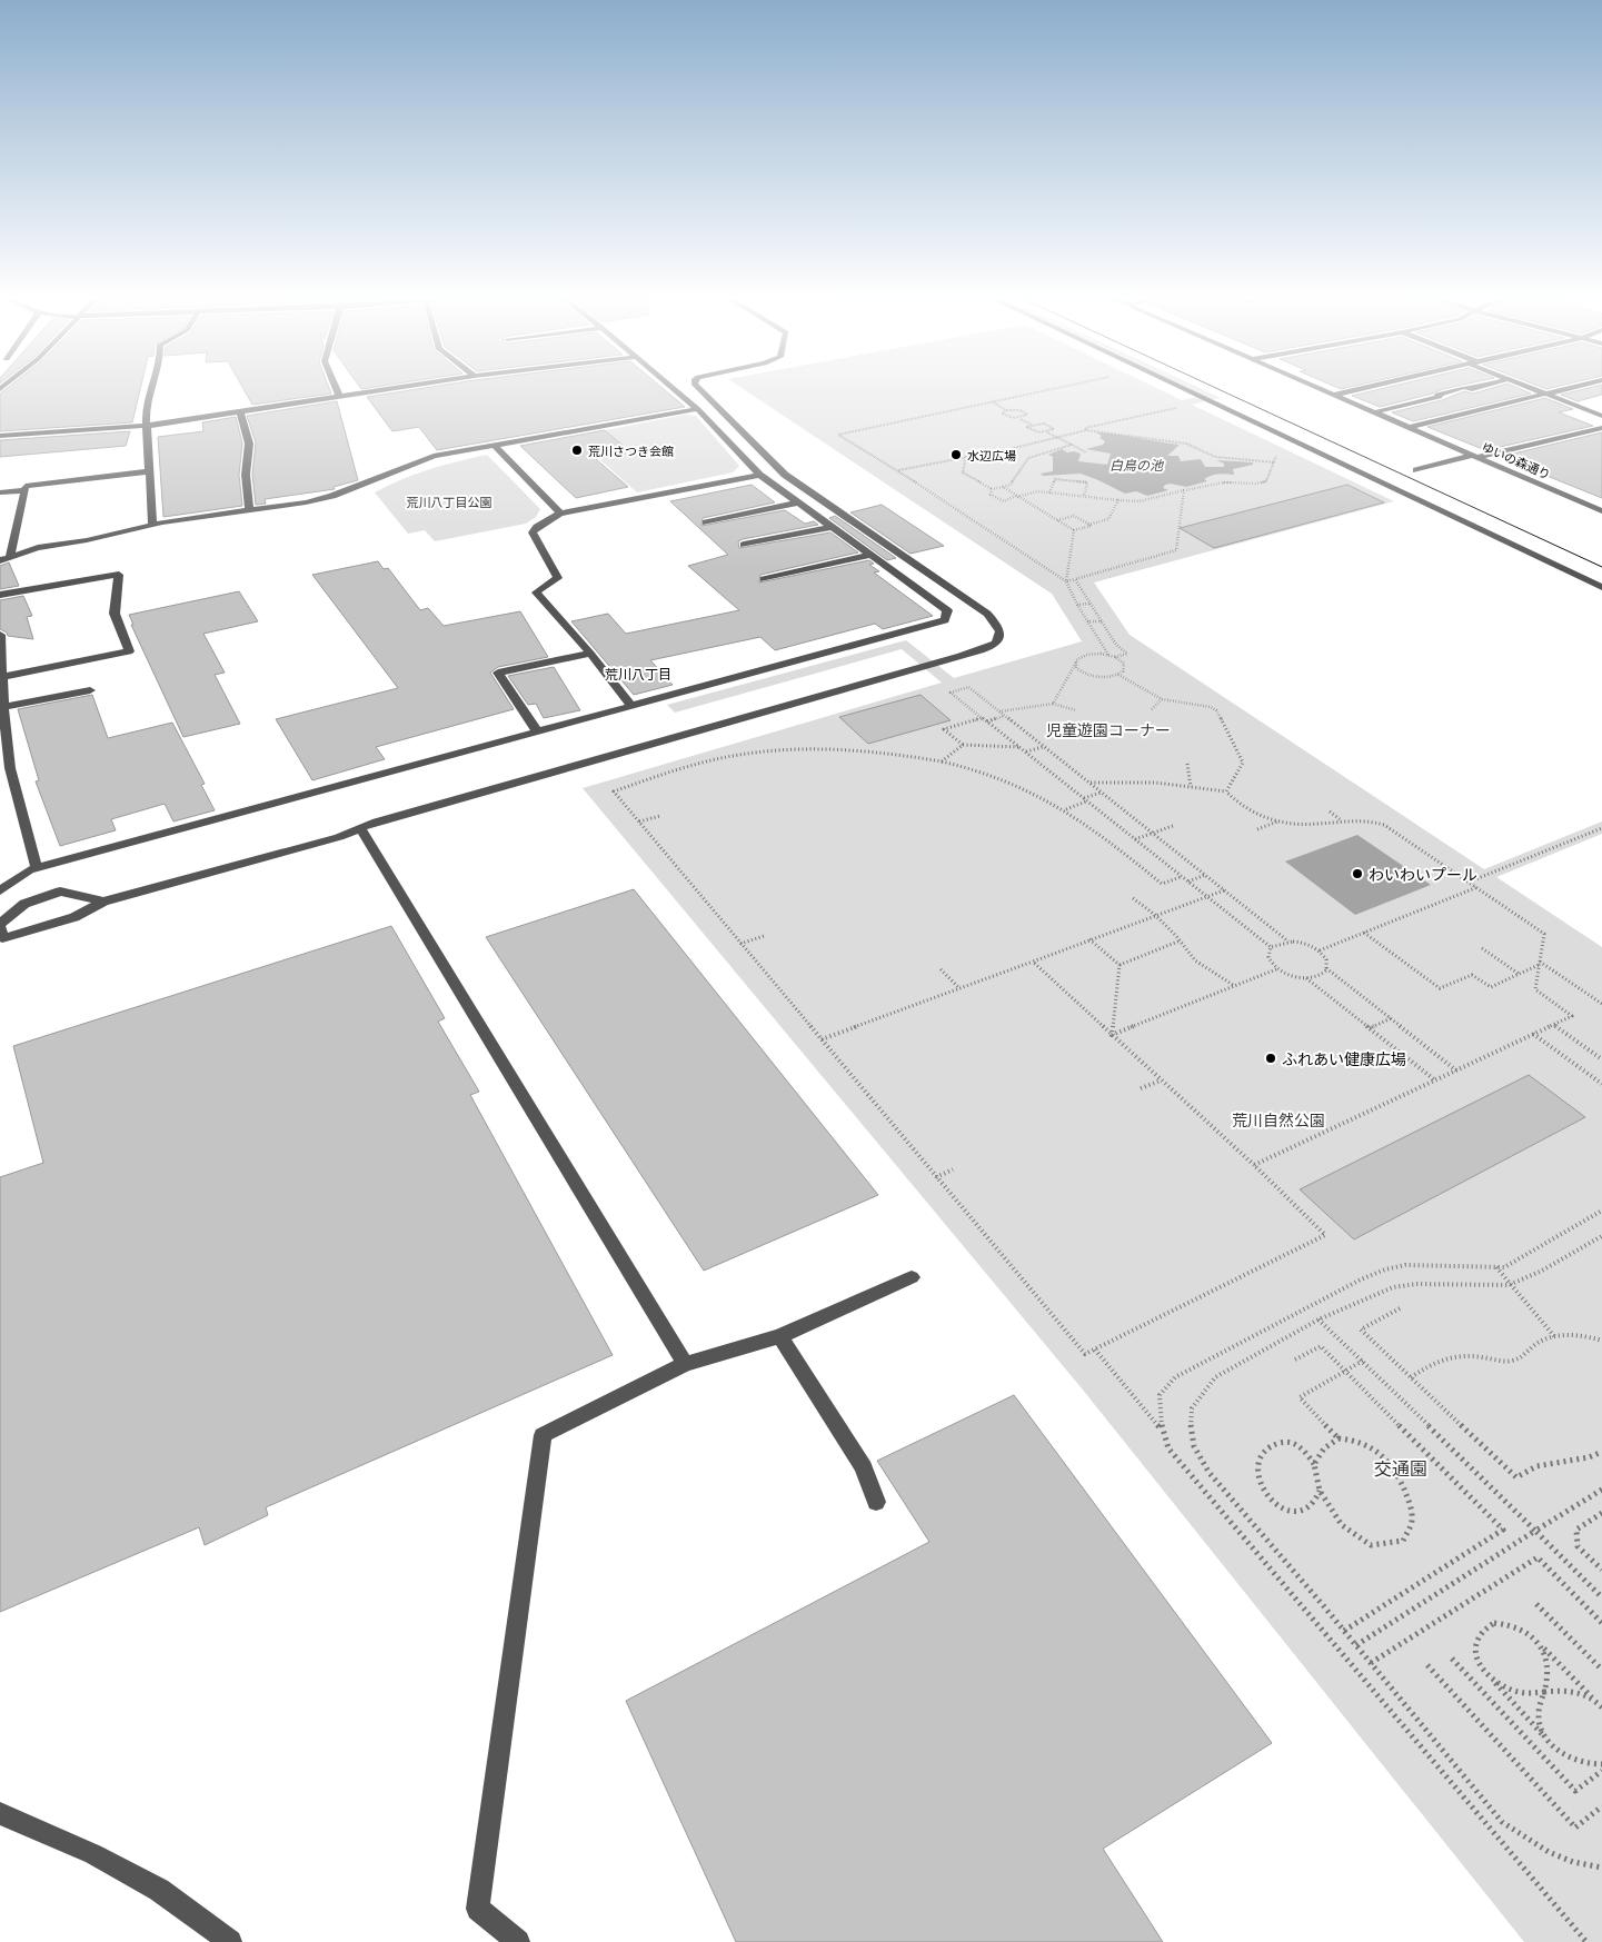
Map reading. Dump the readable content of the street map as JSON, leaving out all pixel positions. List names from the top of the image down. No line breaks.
{"streets":{"street":["ゆいの森通り"]},"districts":["荒川八丁目"],"water":["白鳥の池"],"parks":["荒川八丁目公園","児童遊園コーナー","荒川自然公園","交通園"],"places":["荒川さつき会館","水辺広場","わいわいプール","ふれあい健康広場"]}
